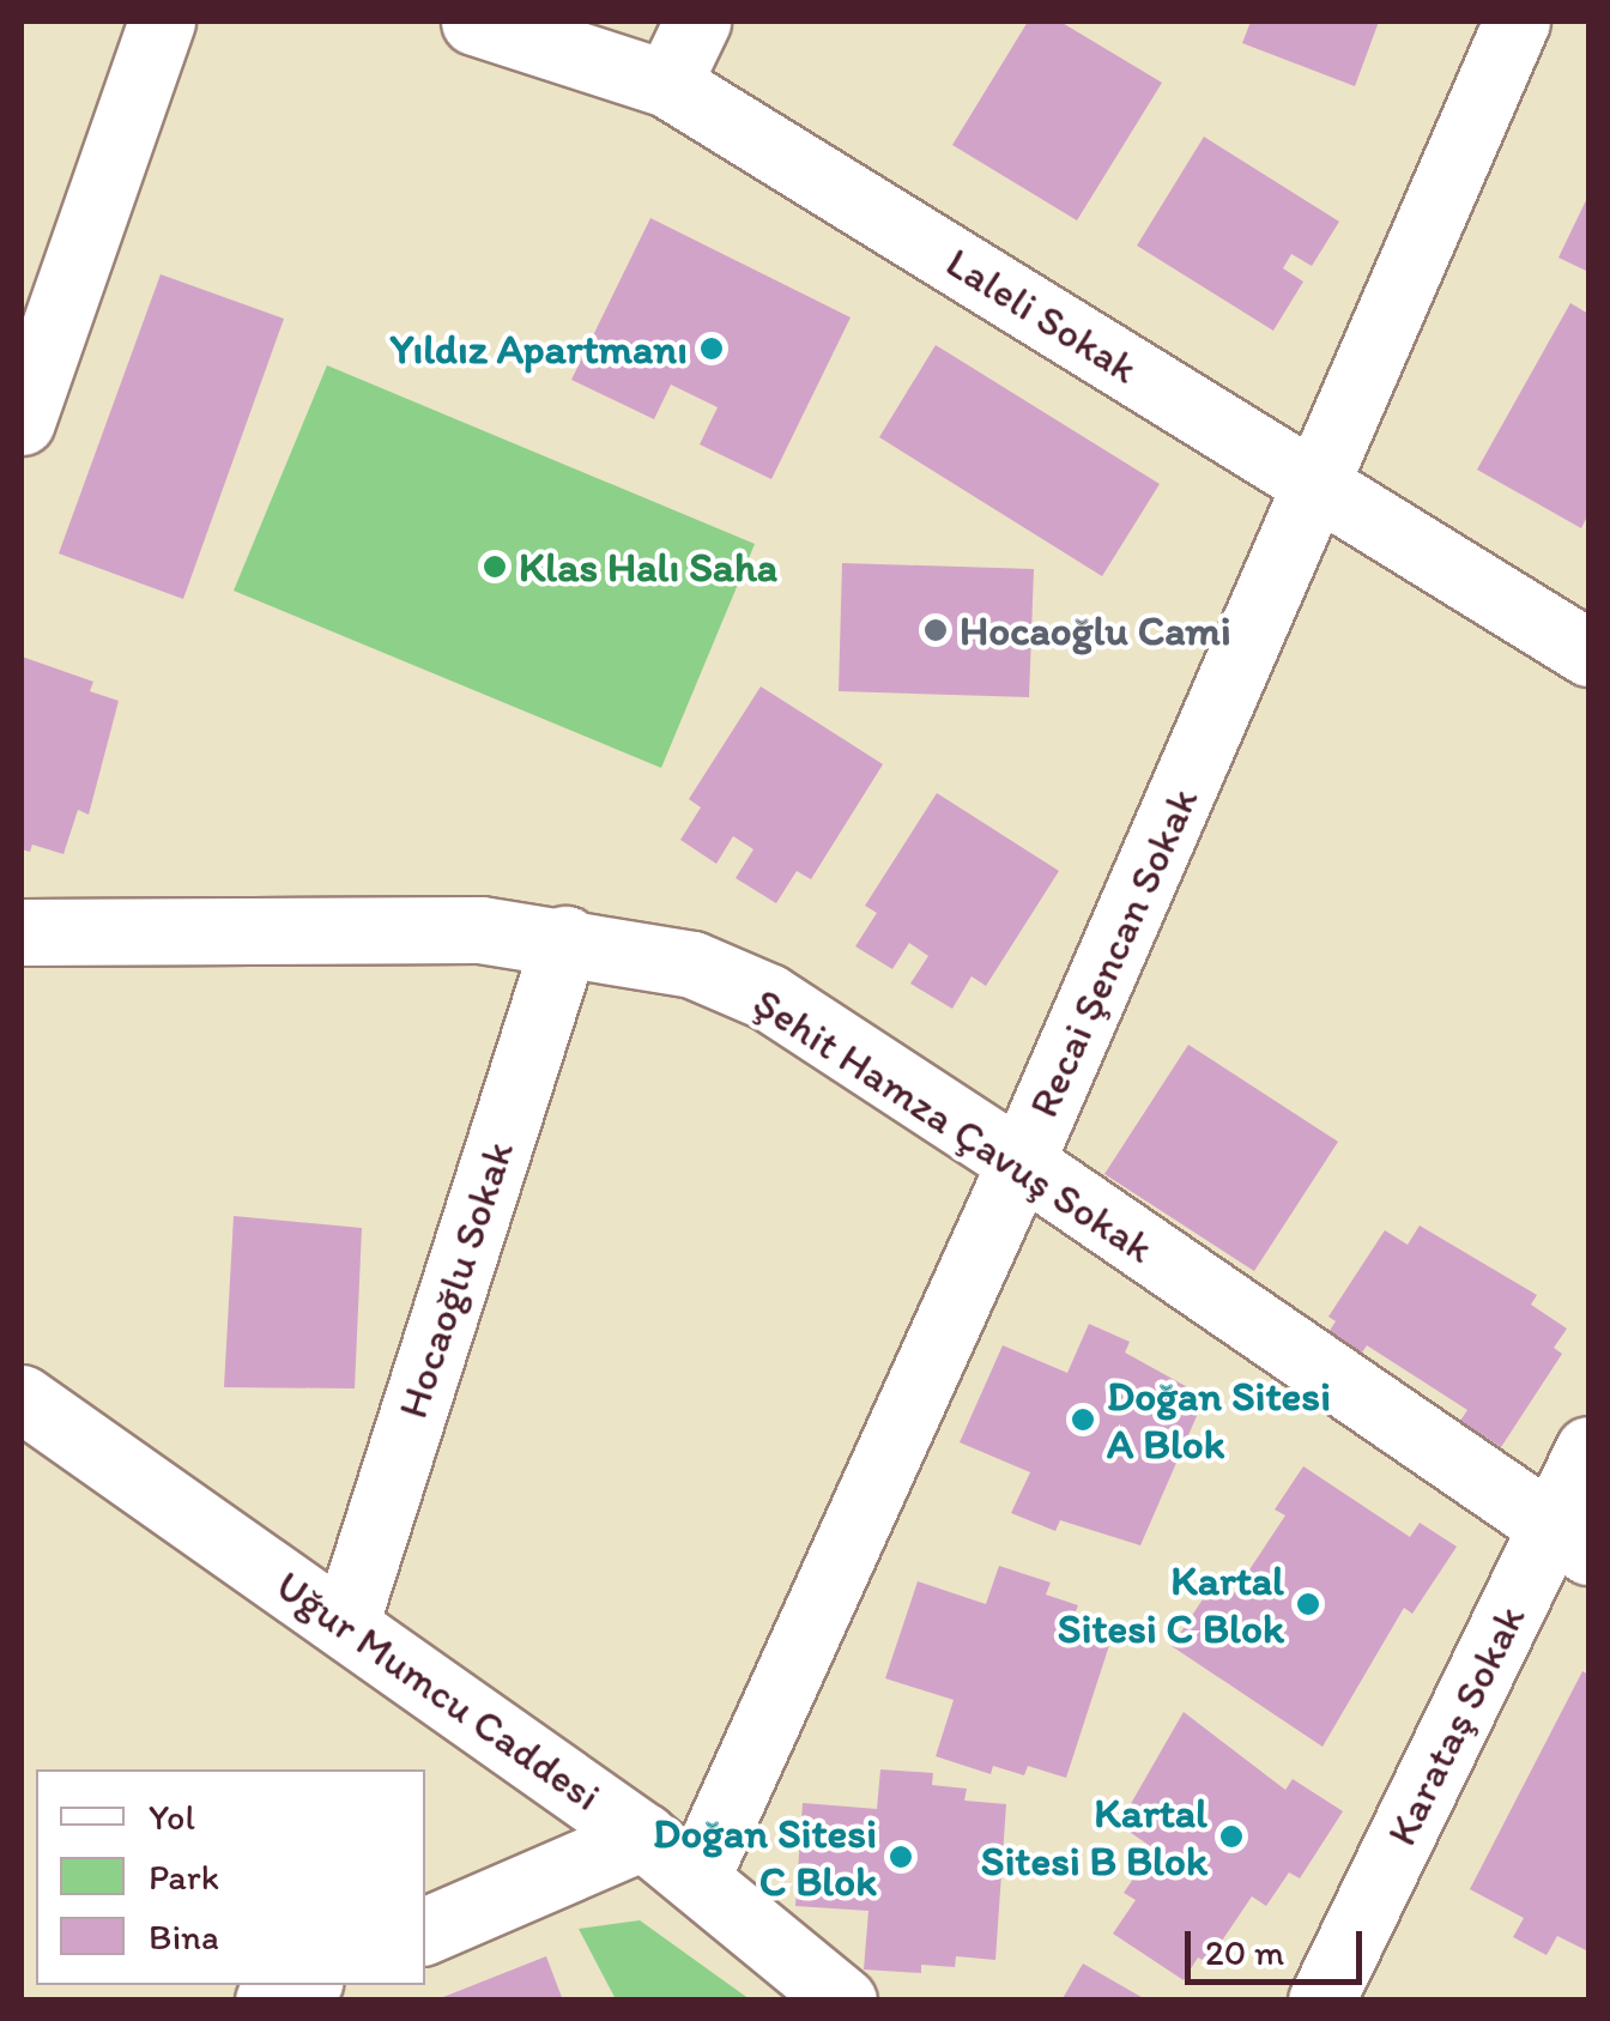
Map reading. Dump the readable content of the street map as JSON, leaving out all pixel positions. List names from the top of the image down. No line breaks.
{"streets":{"street":["Laleli Sokak","Recai Şencan Sokak","Şehit Hamza Çavuş Sokak","Hocaoğlu Sokak","Uğur Mumcu Caddesi","Karataş Sokak"]},"crossings":[["Laleli Sokak","Recai Şencan Sokak"],["Recai Şencan Sokak","Şehit Hamza Çavuş Sokak"],["Recai Şencan Sokak","Uğur Mumcu Caddesi"],["Şehit Hamza Çavuş Sokak","Hocaoğlu Sokak"],["Şehit Hamza Çavuş Sokak","Karataş Sokak"],["Hocaoğlu Sokak","Uğur Mumcu Caddesi"]],"places":["Yıldız Apartmanı","Klas Halı Saha","Hocaoğlu Cami","Doğan Sitesi A Blok","Kartal Sitesi C Blok","Kartal Sitesi B Blok","Doğan Sitesi C Blok"],"legend":["Yol","Park","Bina"],"scale_bar":"20 m"}
